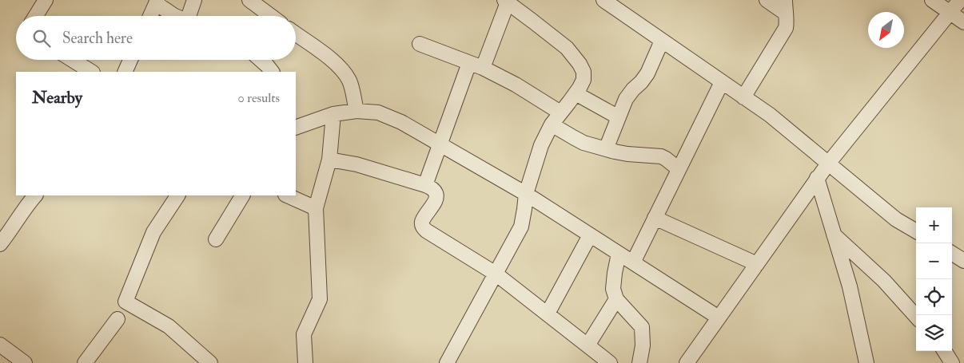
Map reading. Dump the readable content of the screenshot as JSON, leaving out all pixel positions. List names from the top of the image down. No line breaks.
{"north":"bottom left","page":{"search":"Search here","heading":["Nearby","0 results"],"map_buttons":["+","−"]}}
